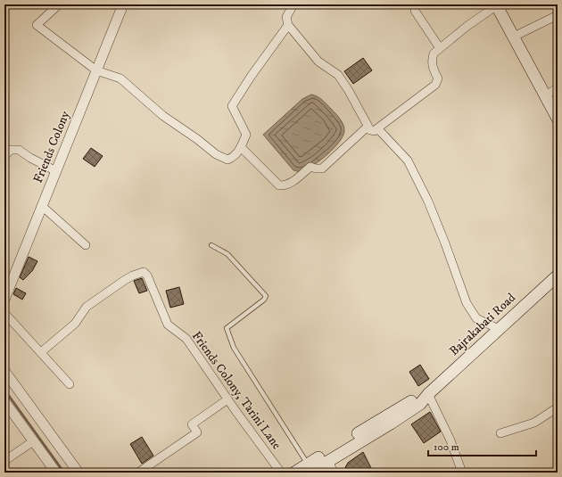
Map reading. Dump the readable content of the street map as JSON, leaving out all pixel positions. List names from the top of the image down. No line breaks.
{"streets":{"main road":["Bajrakabati Road"],"street":["Friends Colony","Friends Colony, Tarini Lane"]},"scale_bar":"100 m"}
